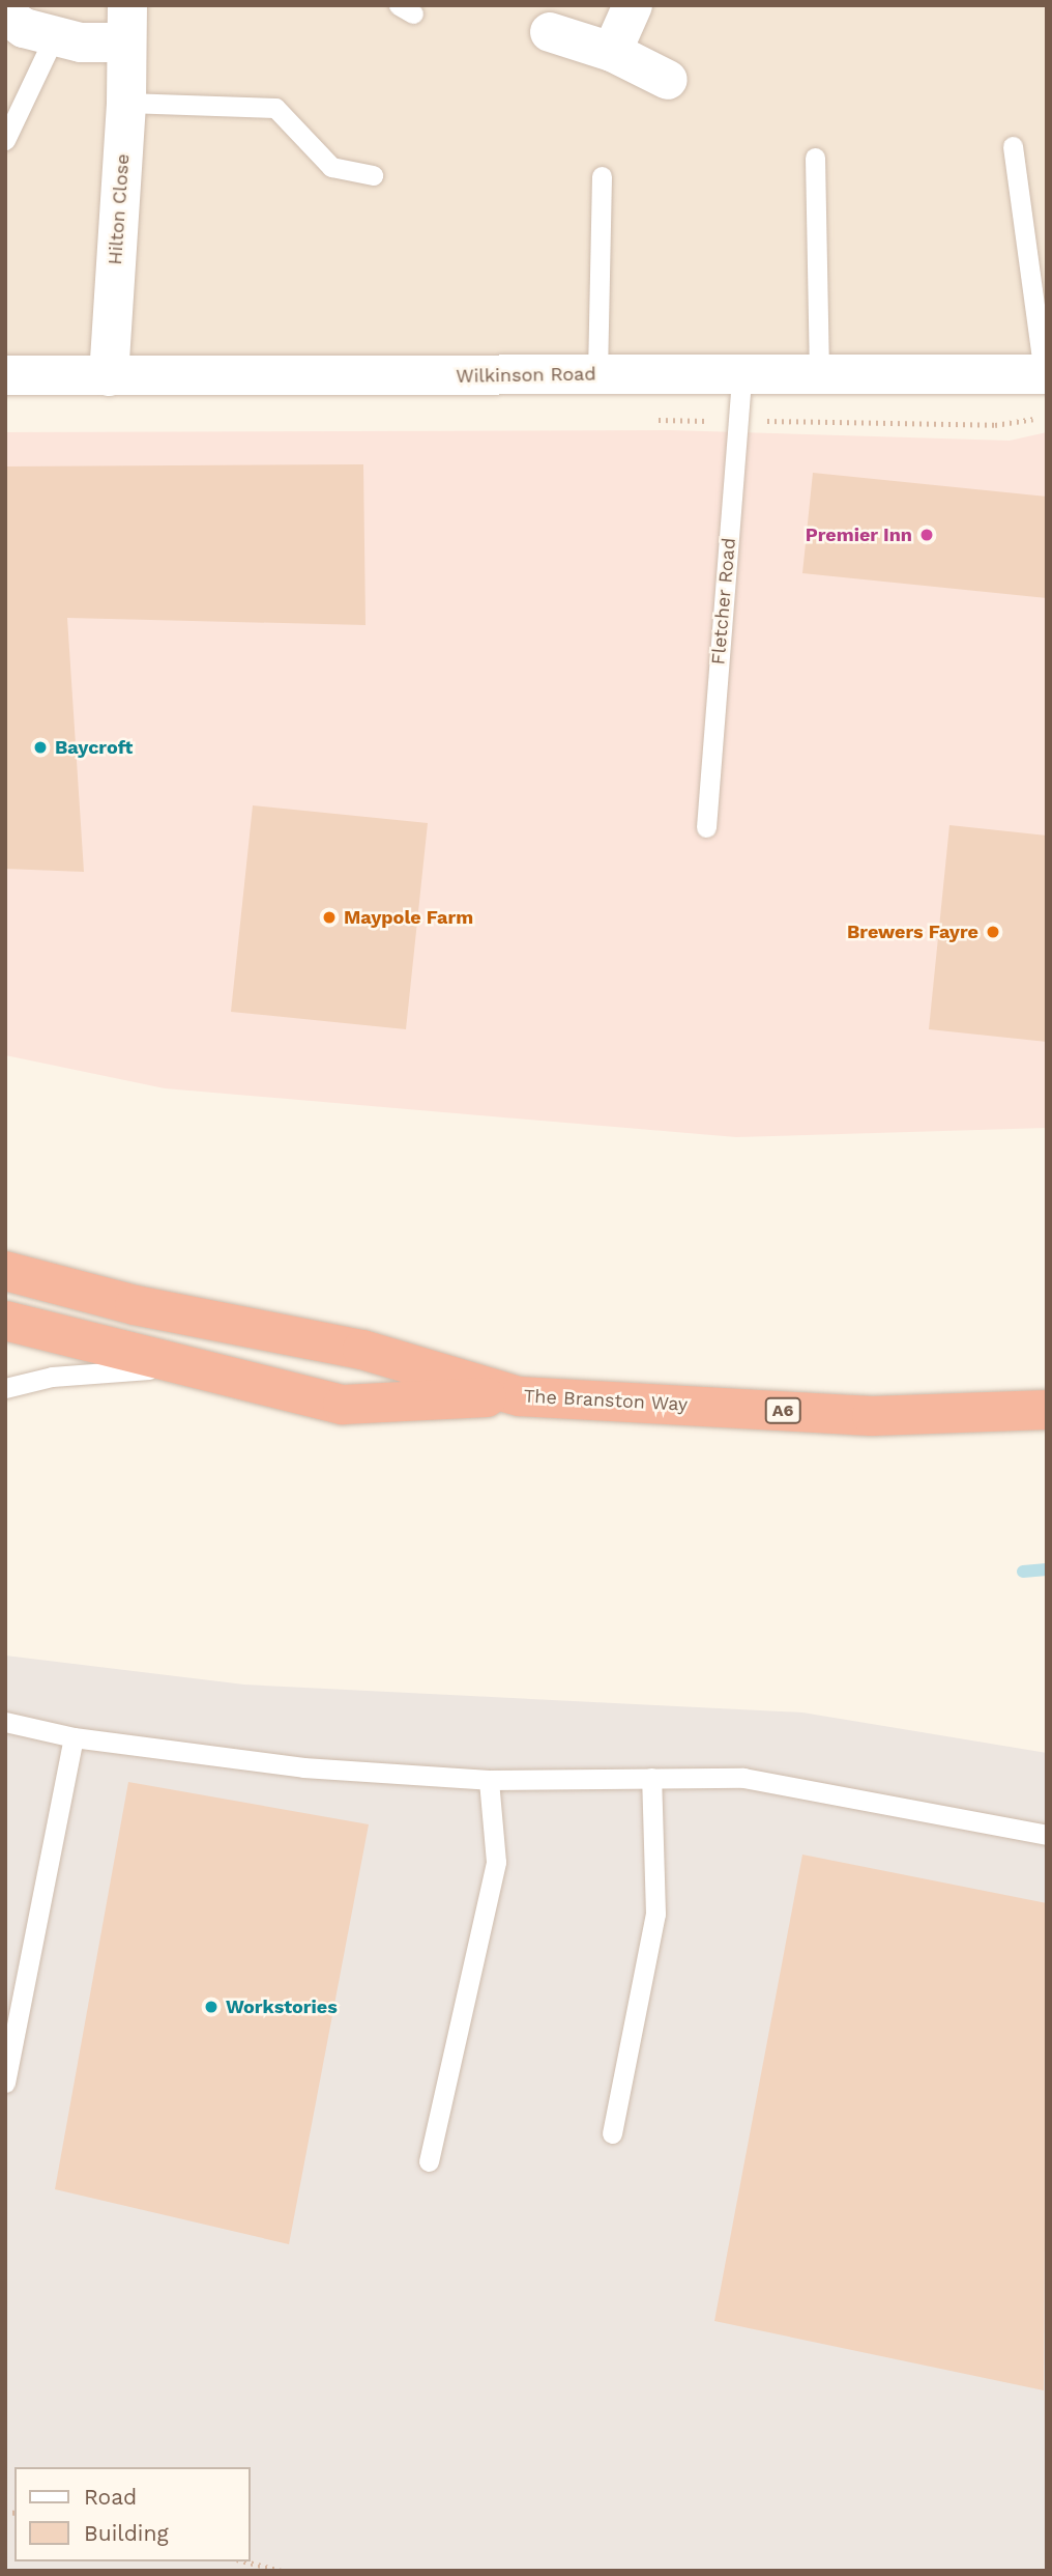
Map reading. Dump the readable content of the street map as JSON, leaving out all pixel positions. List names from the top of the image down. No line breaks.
{"streets":{"highway":["The Branston Way","A6"],"street":["Hilton Close","Wilkinson Road"],"lane":["Fletcher Road"]},"crossings":[["Hilton Close","Wilkinson Road"],["Wilkinson Road","Fletcher Road"]],"places":["Premier Inn","Baycroft","Maypole Farm","Brewers Fayre","Workstories"],"legend":["Road","Building"]}
